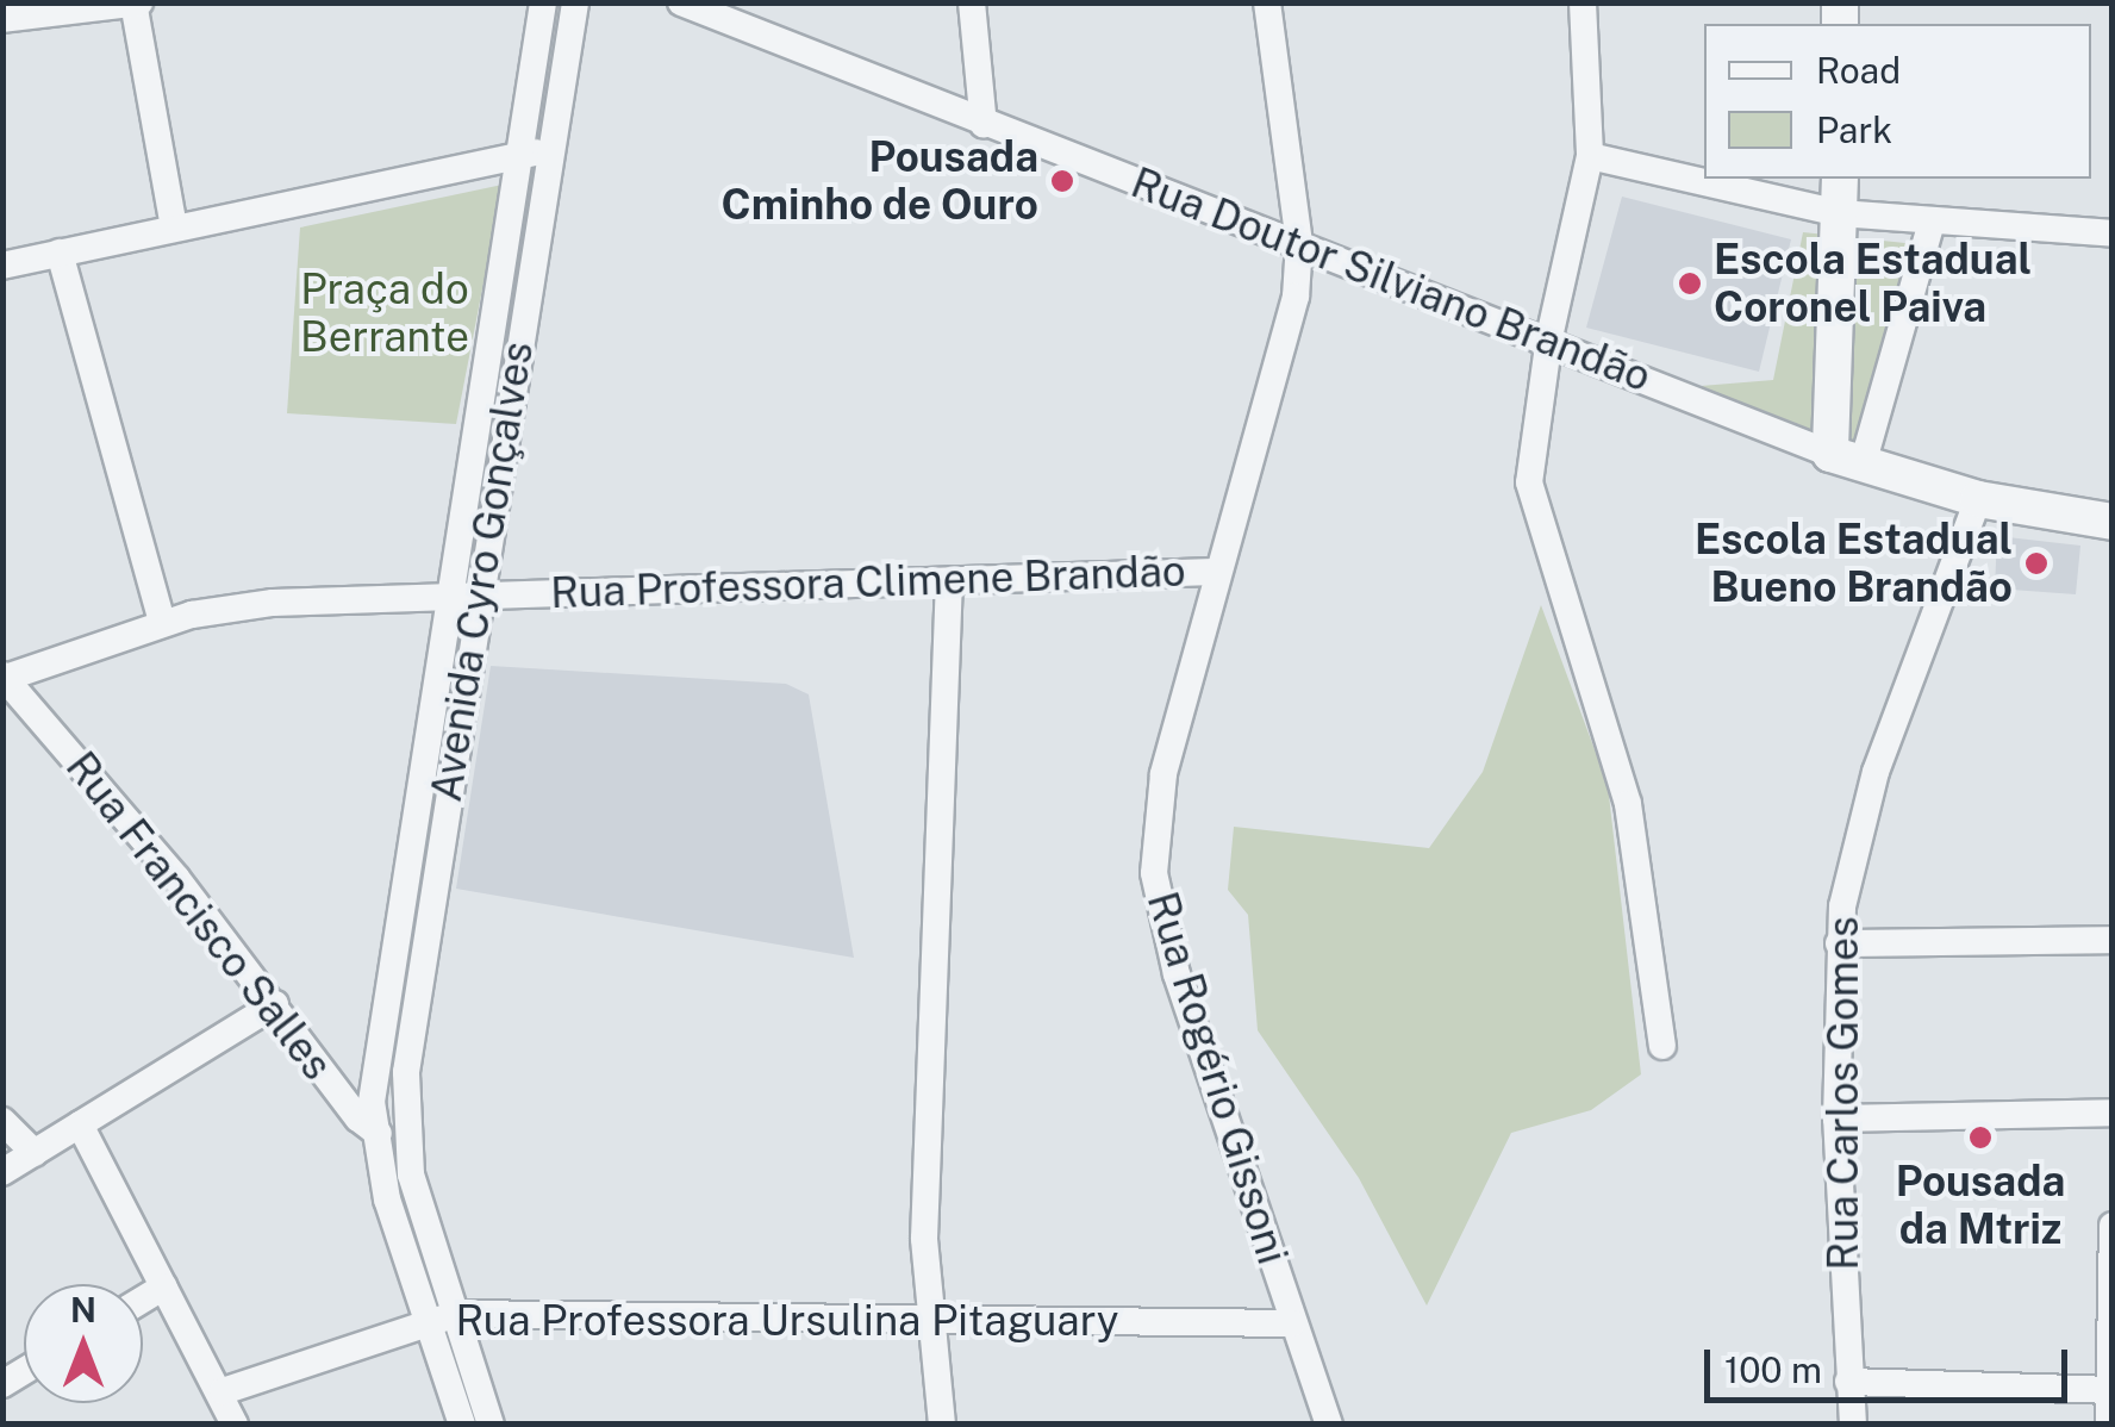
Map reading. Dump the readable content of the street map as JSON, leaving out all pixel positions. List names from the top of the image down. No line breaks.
{"streets":{"street":["Rua Doutor Silviano Brandão","Avenida Cyro Gonçalves","Rua Professora Climene Brandão","Rua Francisco Salles","Rua Rogério Gissoni","Rua Carlos Gomes","Rua Professora Ursulina Pitaguary"]},"crossings":[["Rua Doutor Silviano Brandão","Rua Rogério Gissoni"],["Rua Doutor Silviano Brandão","Rua Carlos Gomes"],["Avenida Cyro Gonçalves","Rua Professora Climene Brandão"],["Avenida Cyro Gonçalves","Rua Francisco Salles"],["Avenida Cyro Gonçalves","Rua Professora Ursulina Pitaguary"],["Rua Professora Climene Brandão","Rua Francisco Salles"],["Rua Professora Climene Brandão","Rua Rogério Gissoni"],["Rua Rogério Gissoni","Rua Professora Ursulina Pitaguary"]],"parks":["Praça do Berrante"],"places":["Pousada Cminho de Ouro","Escola Estadual Coronel Paiva","Escola Estadual Bueno Brandão","Pousada da Mtriz"],"legend":["Road","Park"],"scale_bar":"100 m","north":"top"}
